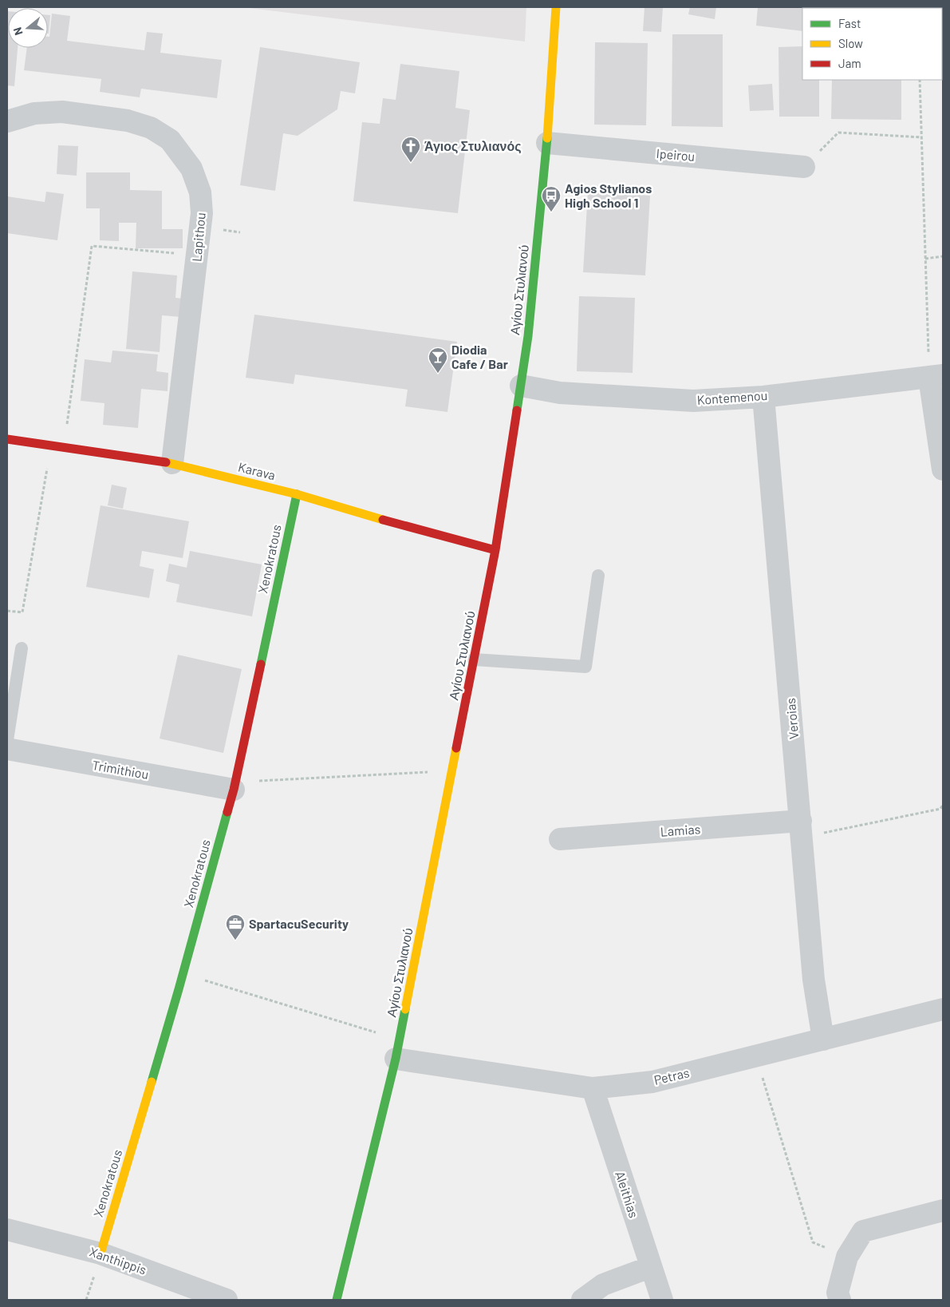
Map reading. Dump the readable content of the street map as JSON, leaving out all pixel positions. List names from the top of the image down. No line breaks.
{"streets":{"street":["Ipeirou","Lapithou","Αγίου Στυλιανού","Kontemenou","Karava","Xenokratous","Veroias","Trimithiou","Lamias","Petras","Aleithias","Xanthippis"]},"crossings":[["Ipeirou","Αγίου Στυλιανού"],["Lapithou","Karava"],["Αγίου Στυλιανού","Kontemenou"],["Αγίου Στυλιανού","Karava"],["Αγίου Στυλιανού","Petras"],["Kontemenou","Veroias"],["Karava","Xenokratous"],["Xenokratous","Trimithiou"],["Xenokratous","Xanthippis"],["Veroias","Lamias"],["Veroias","Petras"],["Petras","Aleithias"]],"places":{"church":["Άγιος Στυλιανός"],"bus stop":["Agios Stylianos High School 1"],"bar":["Diodia Cafe / Bar"],"office":["SpartacuSecurity"]},"legend":["Fast","Slow","Jam"],"north":"left"}
